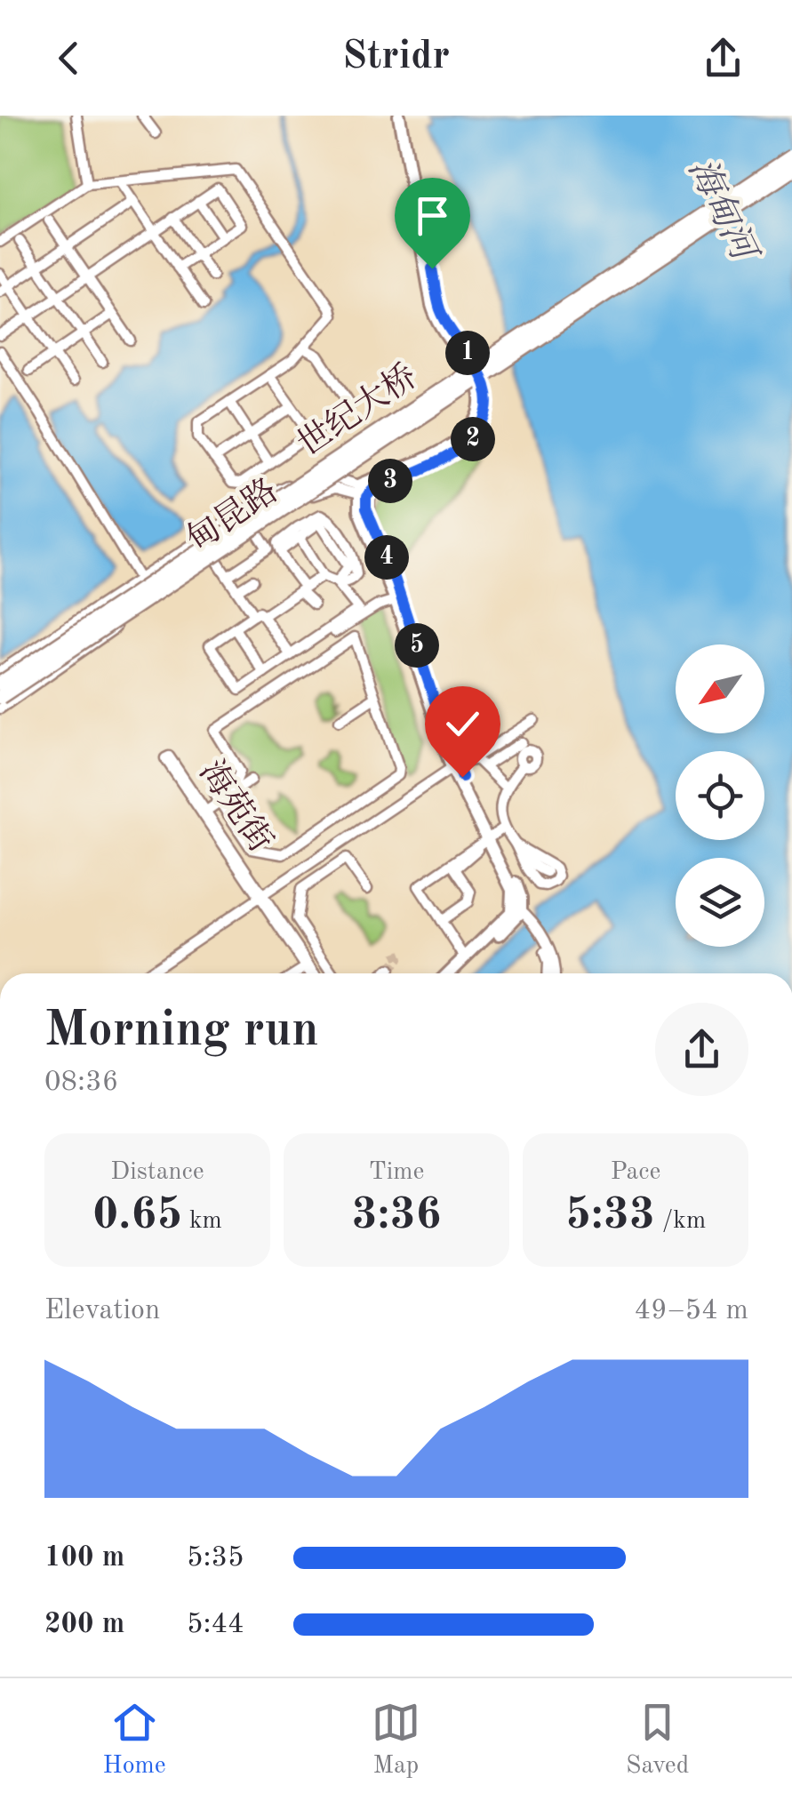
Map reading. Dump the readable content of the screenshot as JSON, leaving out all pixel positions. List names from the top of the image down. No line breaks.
{"streets":{"highway":["世纪大桥"],"street":["甸昆路","海苑街"]},"water":["海甸河"],"north":"bottom left","page":{"header":"Stridr","pins":["1","2","3","4","5"],"heading":["Morning run","08:36"],"stats":[["Distance","0.65 km"],["Time","3:36"],["Pace","5:33 /km"]],"chart":["Elevation","49–54 m"],"list":[{"name":"100 m","note":"5:35"},{"name":"200 m","note":"5:44"}],"tabs":["Home","Map","Saved"]}}
